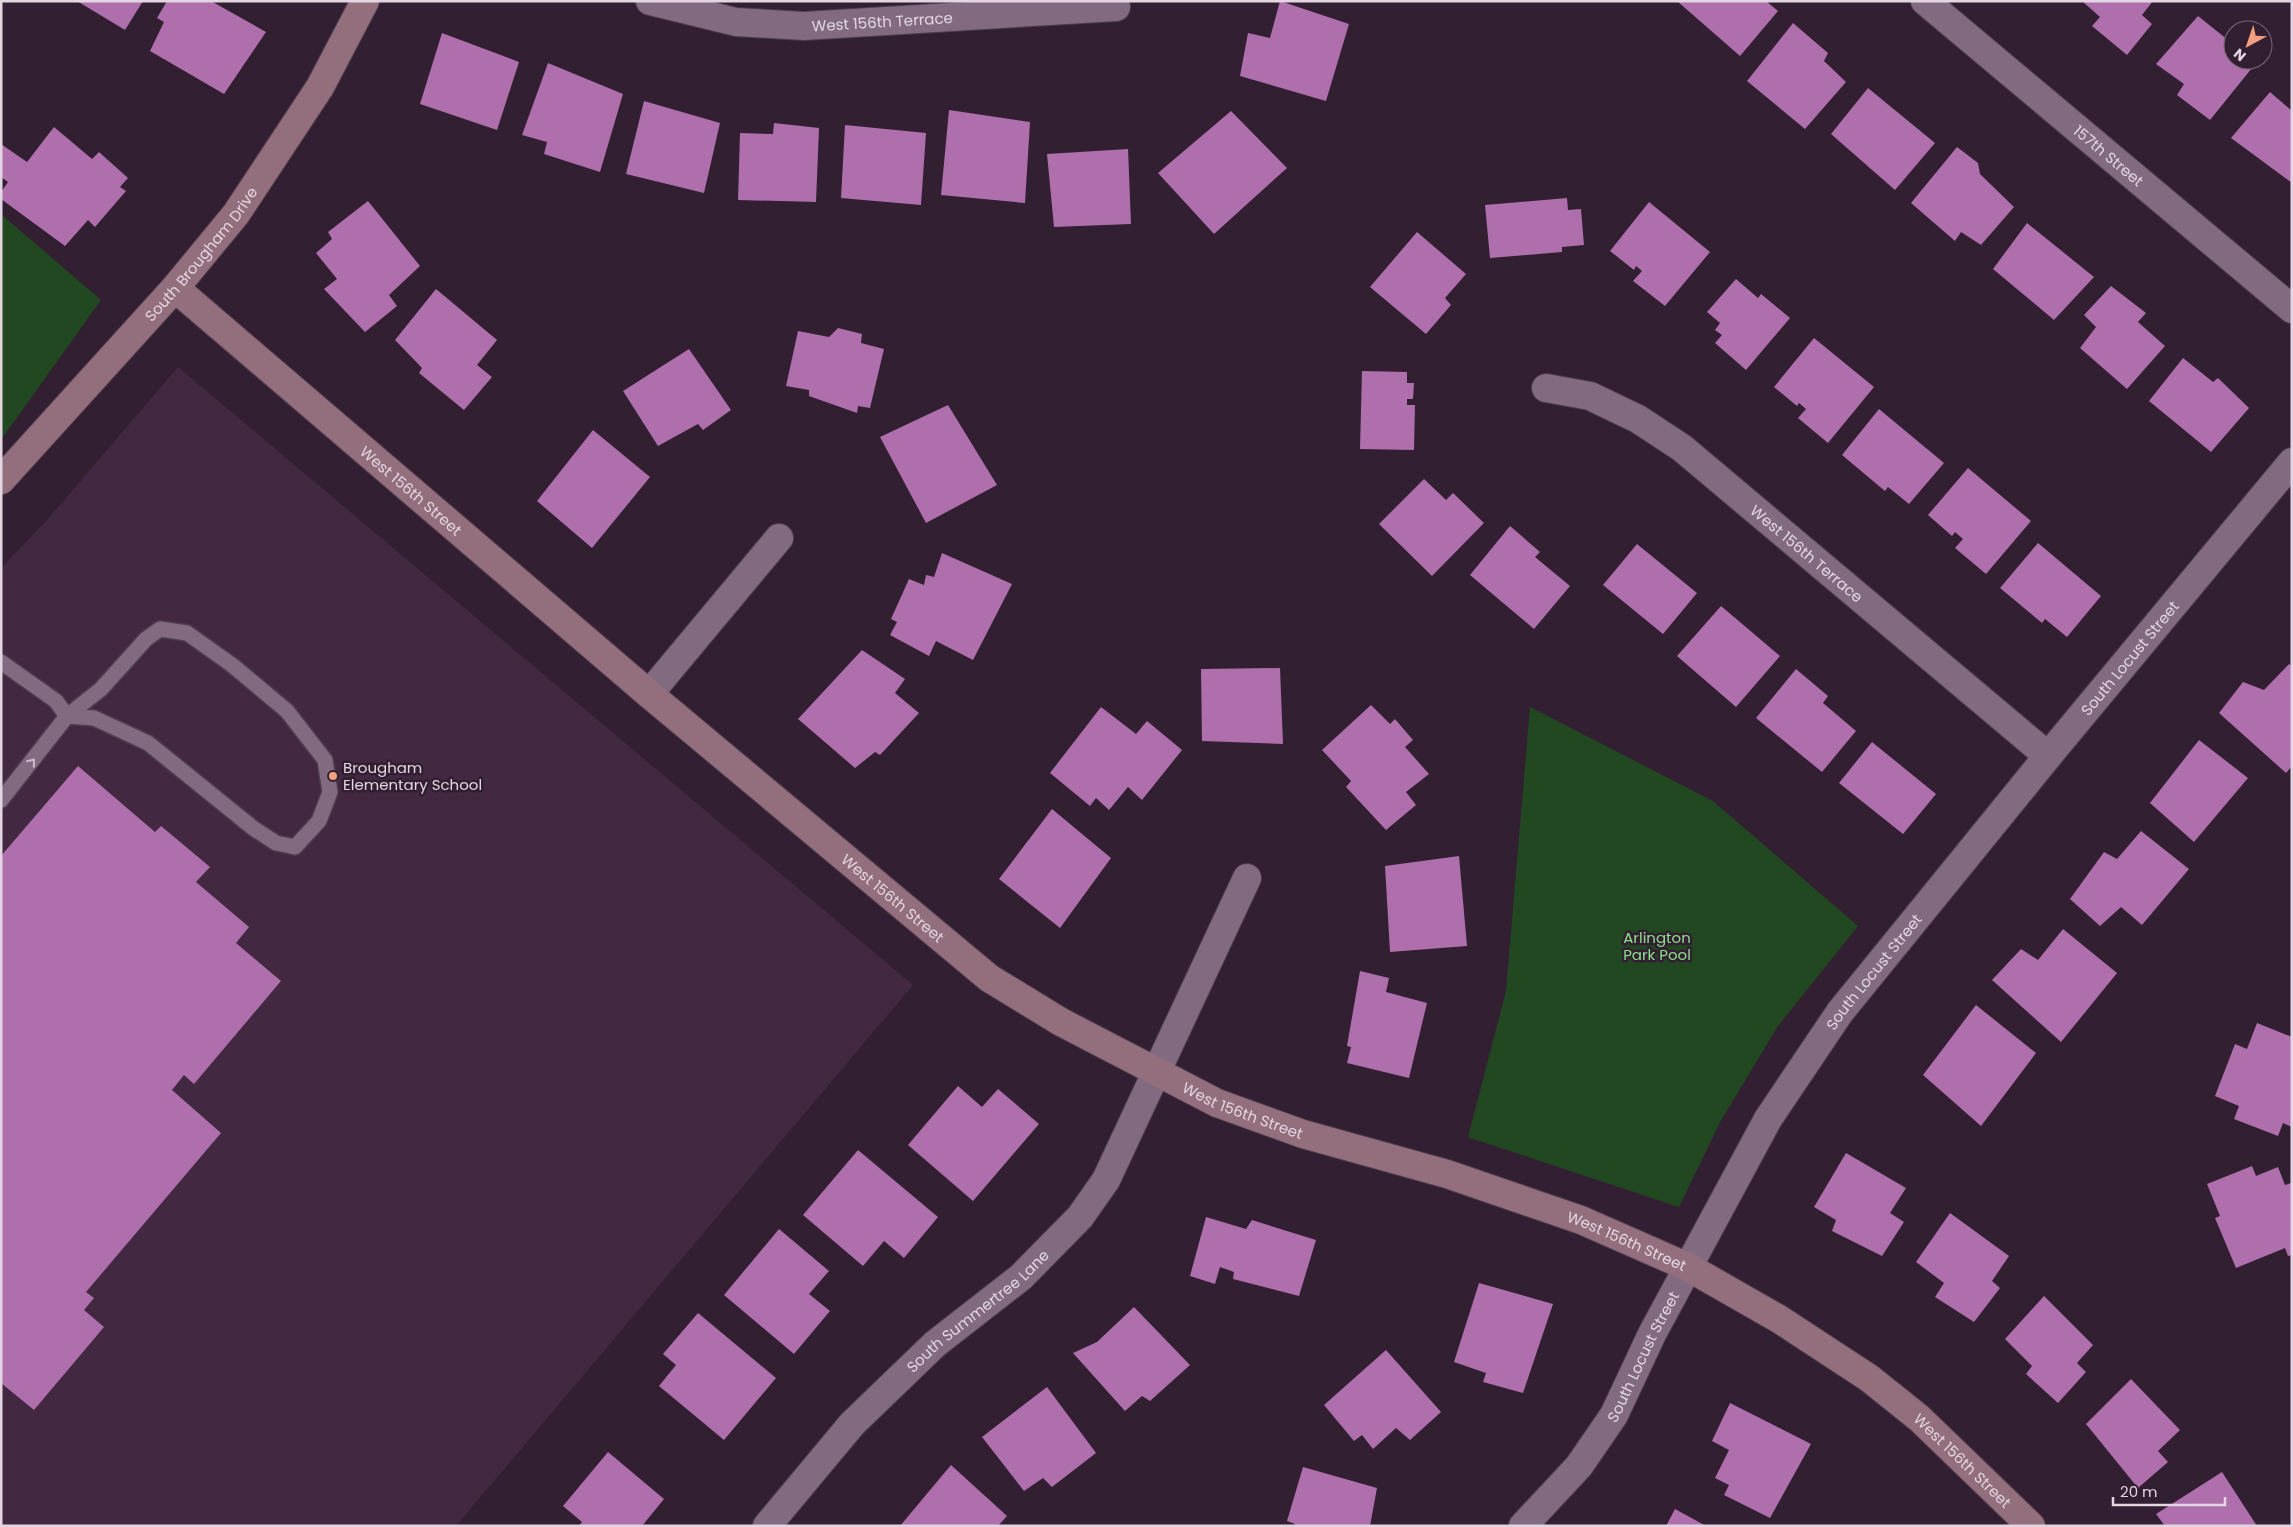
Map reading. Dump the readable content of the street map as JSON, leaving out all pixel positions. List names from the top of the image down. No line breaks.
{"streets":{"street":["West 156th Terrace","157th Street","South Brougham Drive","West 156th Street","South Locust Street","South Summertree Lane"]},"crossings":[["West 156th Terrace","South Locust Street"],["South Brougham Drive","West 156th Street"],["West 156th Street","South Locust Street"],["West 156th Street","South Summertree Lane"]],"parks":["Arlington Park Pool"],"places":["Brougham Elementary School"],"scale_bar":"20 m","north":"bottom left"}
